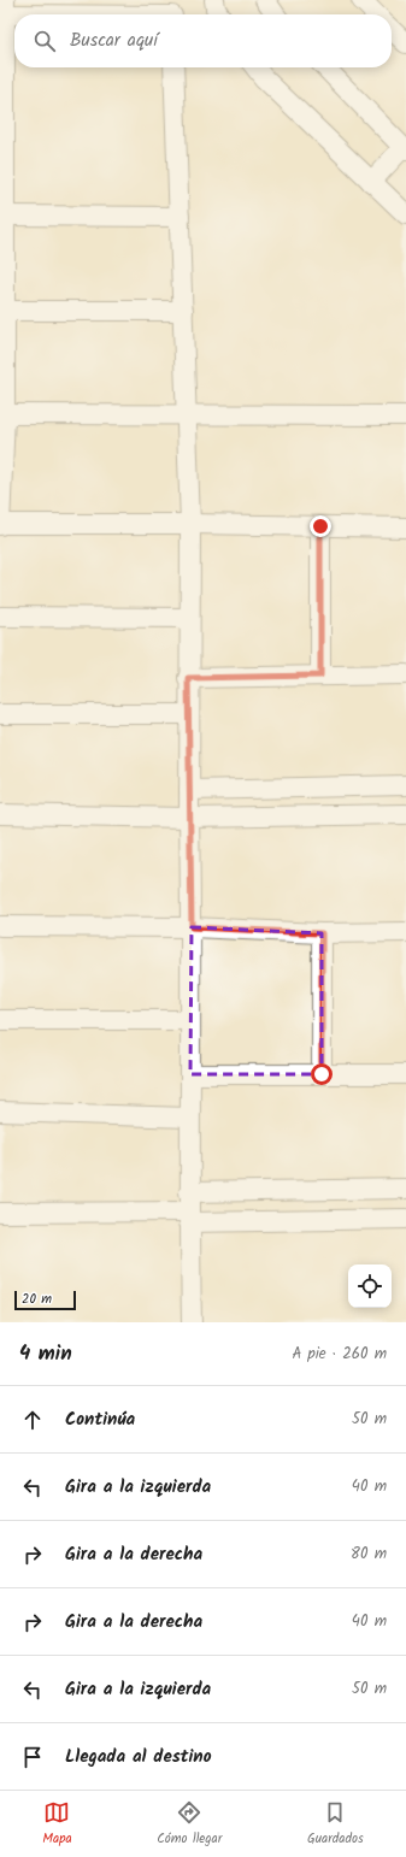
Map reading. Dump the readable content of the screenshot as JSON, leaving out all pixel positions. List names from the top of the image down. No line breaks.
{"scale_bar":"20 m","page":{"search":"Buscar aquí","scale":"20 m","heading":["4 min","A pie · 260 m"],"list":[["Continúa","50 m"],["Gira a la izquierda","40 m"],["Gira a la derecha","80 m"],["Gira a la derecha","40 m"],["Gira a la izquierda","50 m"],"Llegada al destino"],"nav":["Mapa","Cómo llegar","Guardados"]}}
